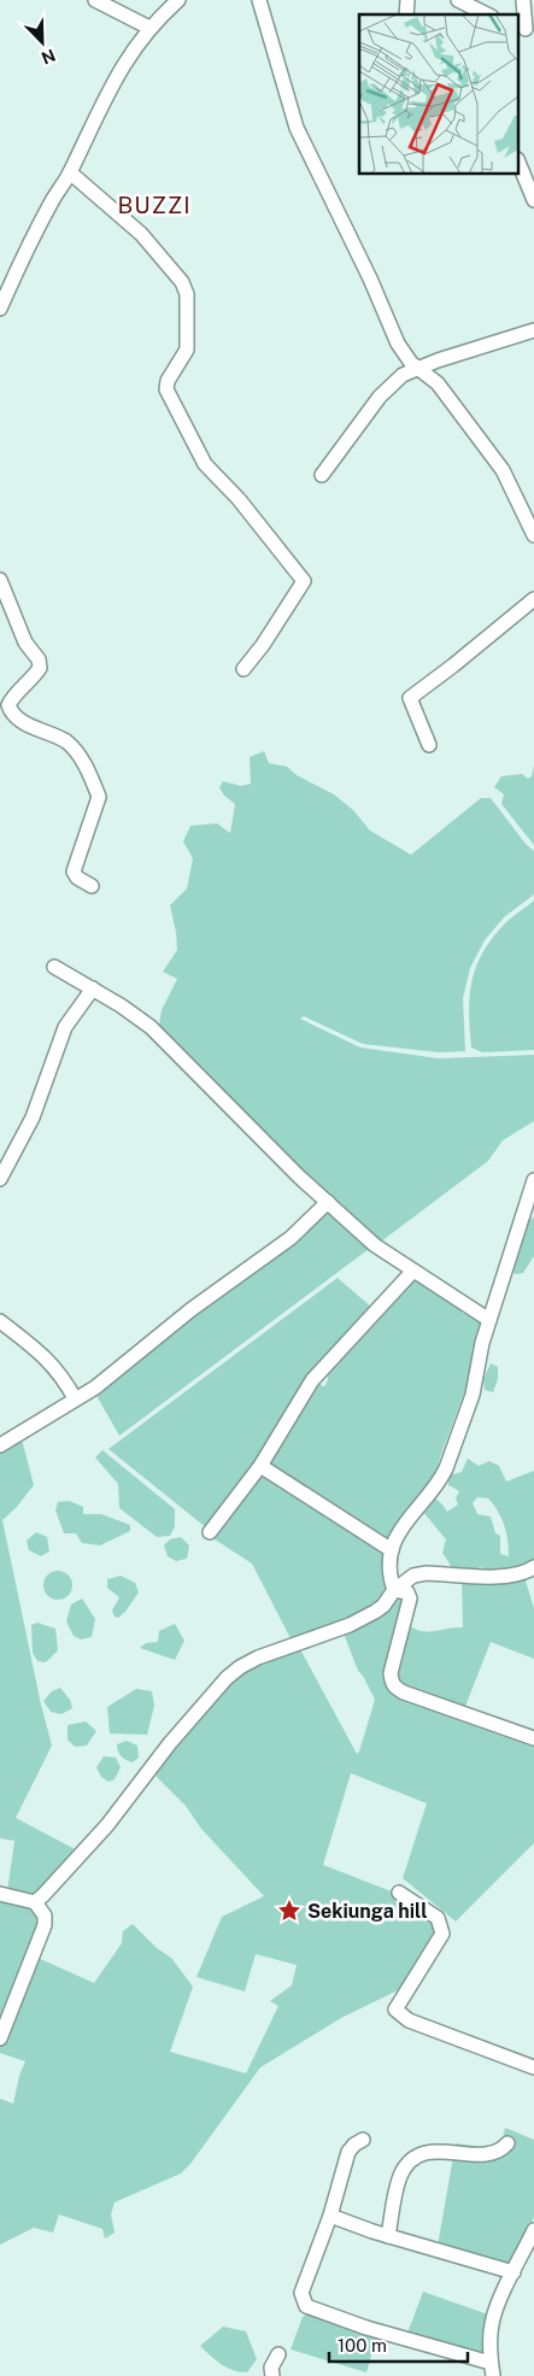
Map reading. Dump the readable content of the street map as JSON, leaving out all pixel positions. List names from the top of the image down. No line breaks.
{"districts":["BUZZI"],"places":{"place":["Sekiunga hill"]},"scale_bar":"100 m","north":"bottom right"}
